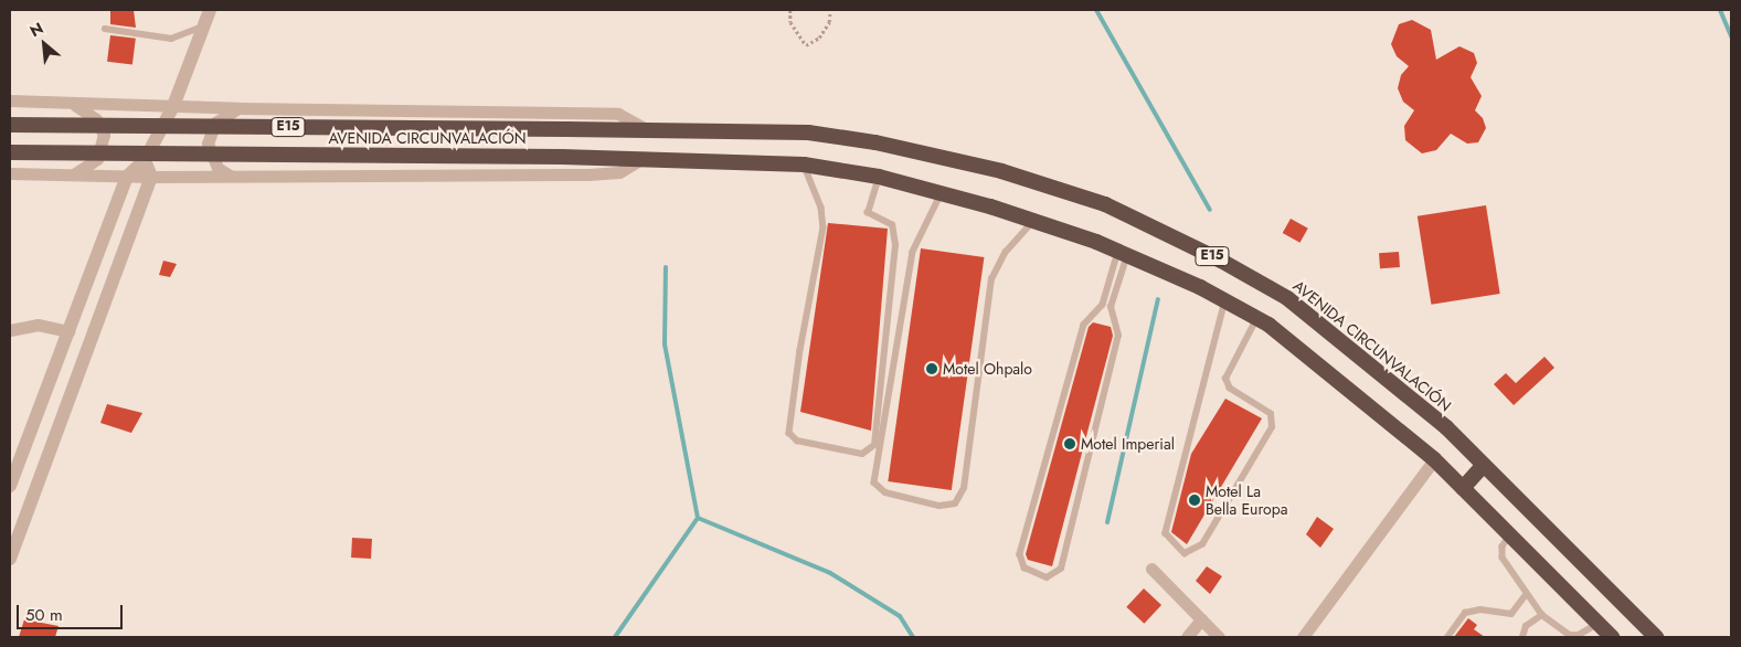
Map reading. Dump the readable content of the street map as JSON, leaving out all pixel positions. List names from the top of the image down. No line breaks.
{"streets":{"highway":["E15","AVENIDA CIRCUNVALACIÓN"]},"places":["Motel Ohpalo","Motel Imperial","Motel La Bella Europa"],"scale_bar":"50 m","north":"top left"}
